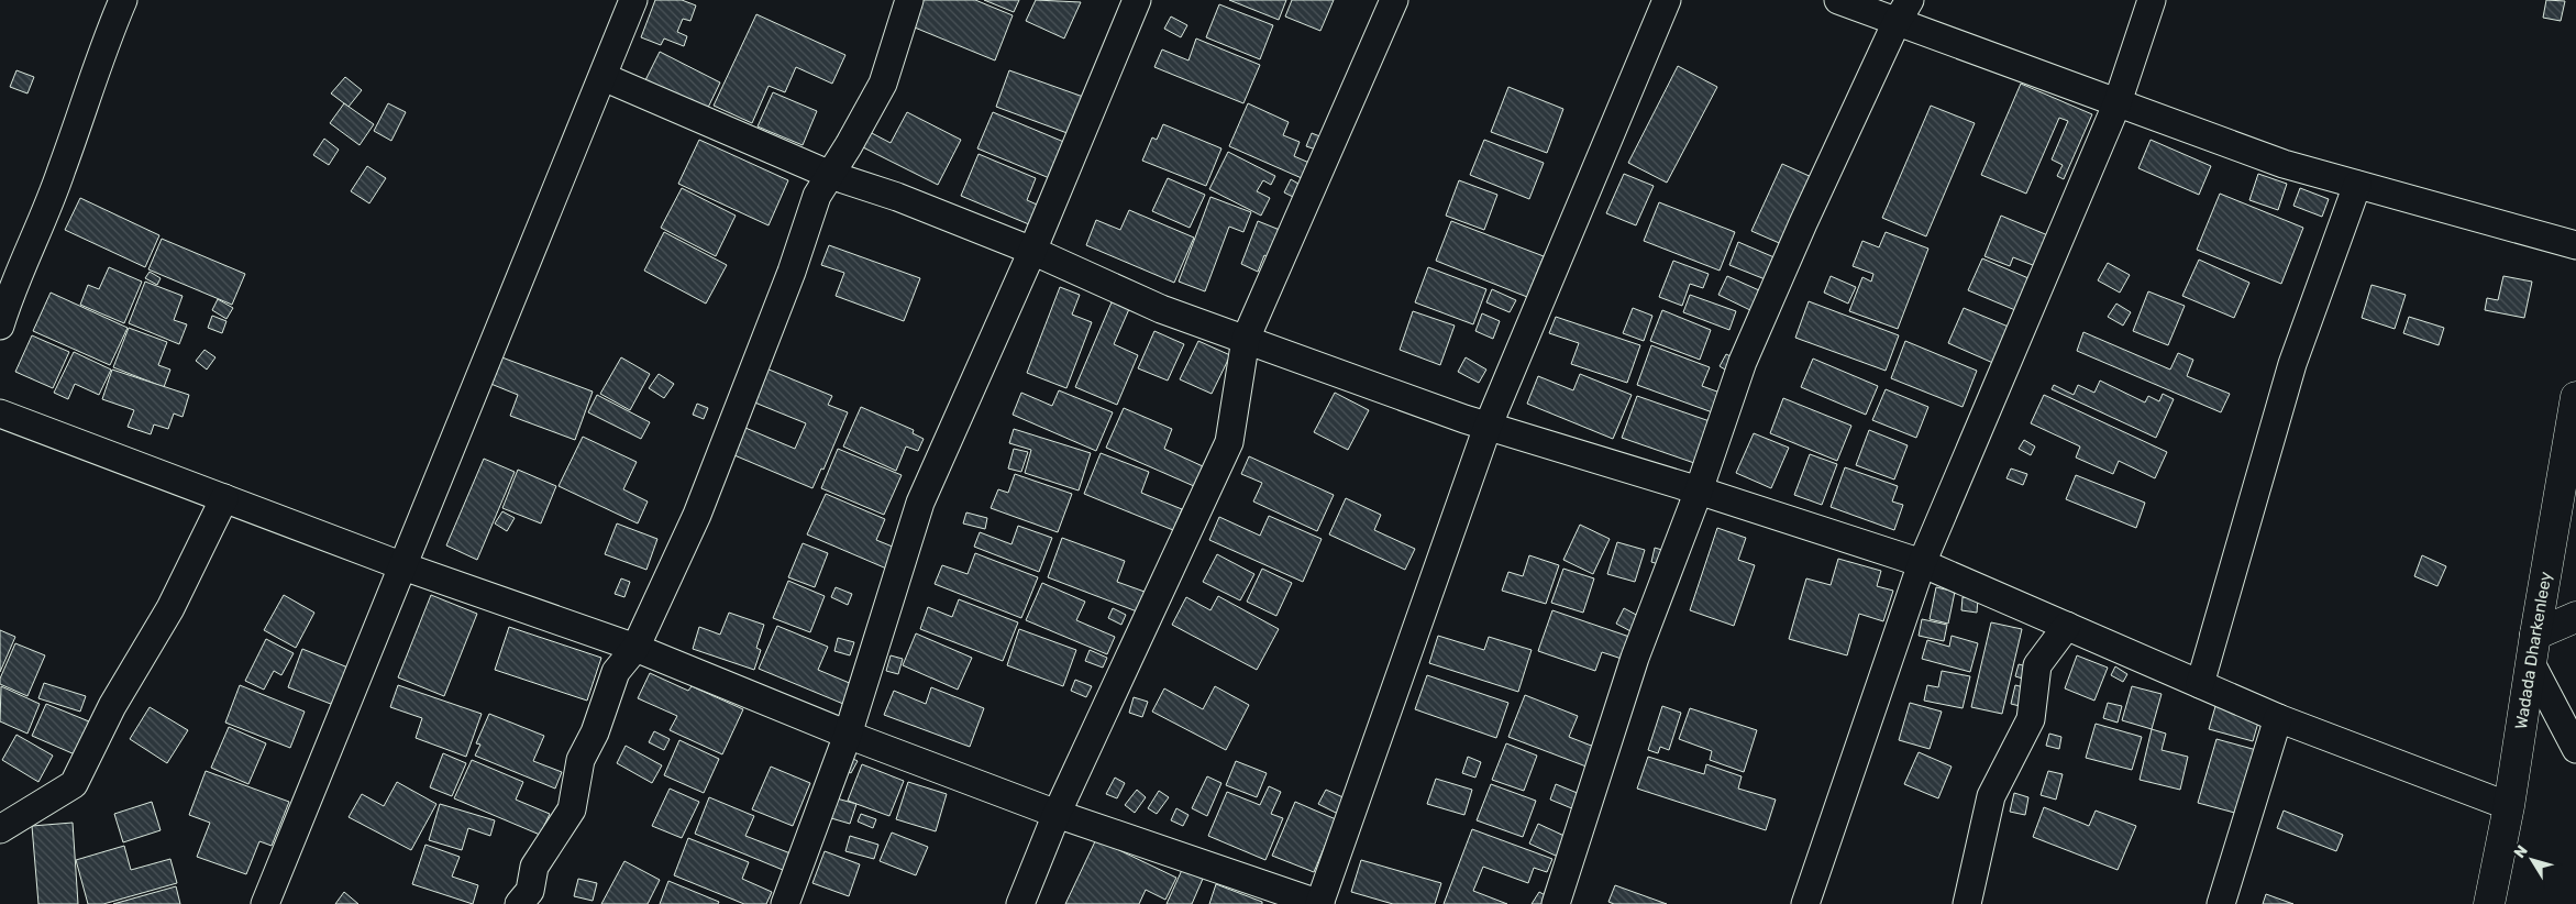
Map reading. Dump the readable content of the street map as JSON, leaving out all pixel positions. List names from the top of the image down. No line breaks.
{"streets":{"main road":["Wadada Dharkenleey"]},"north":"top left"}
